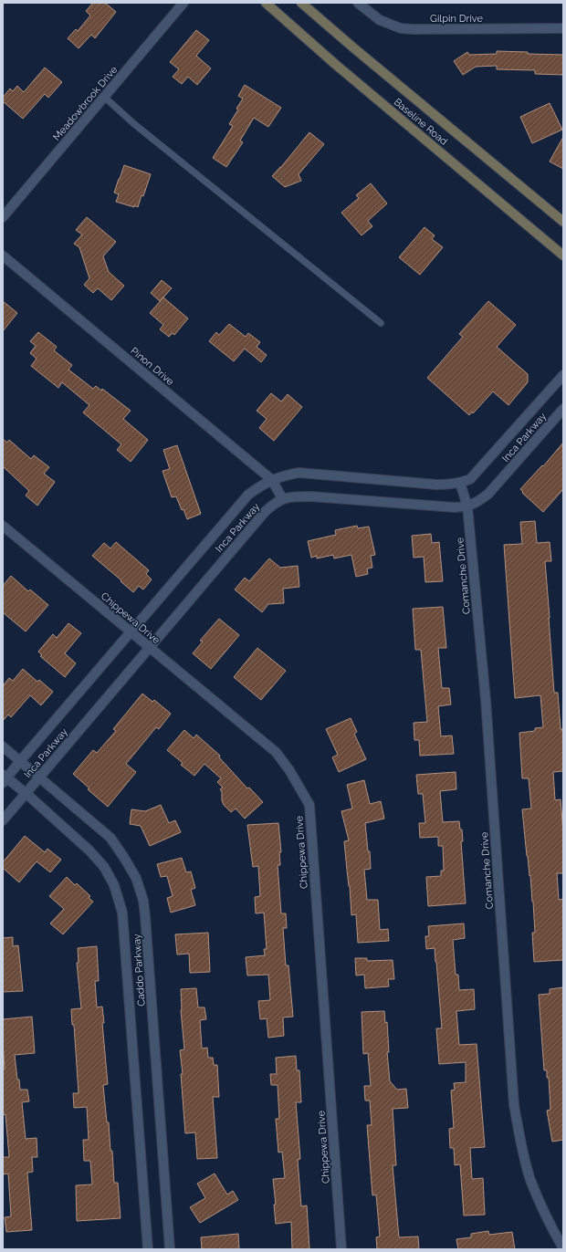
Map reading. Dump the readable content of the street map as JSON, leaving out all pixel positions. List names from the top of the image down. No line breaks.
{"streets":{"main road":["Baseline Road"],"street":["Gilpin Drive","Meadowbrook Drive","Pinon Drive","Inca Parkway","Comanche Drive","Chippewa Drive","Caddo Parkway"]},"crossings":[["Pinon Drive","Inca Parkway"],["Inca Parkway","Comanche Drive"],["Inca Parkway","Chippewa Drive"],["Inca Parkway","Caddo Parkway"]]}
